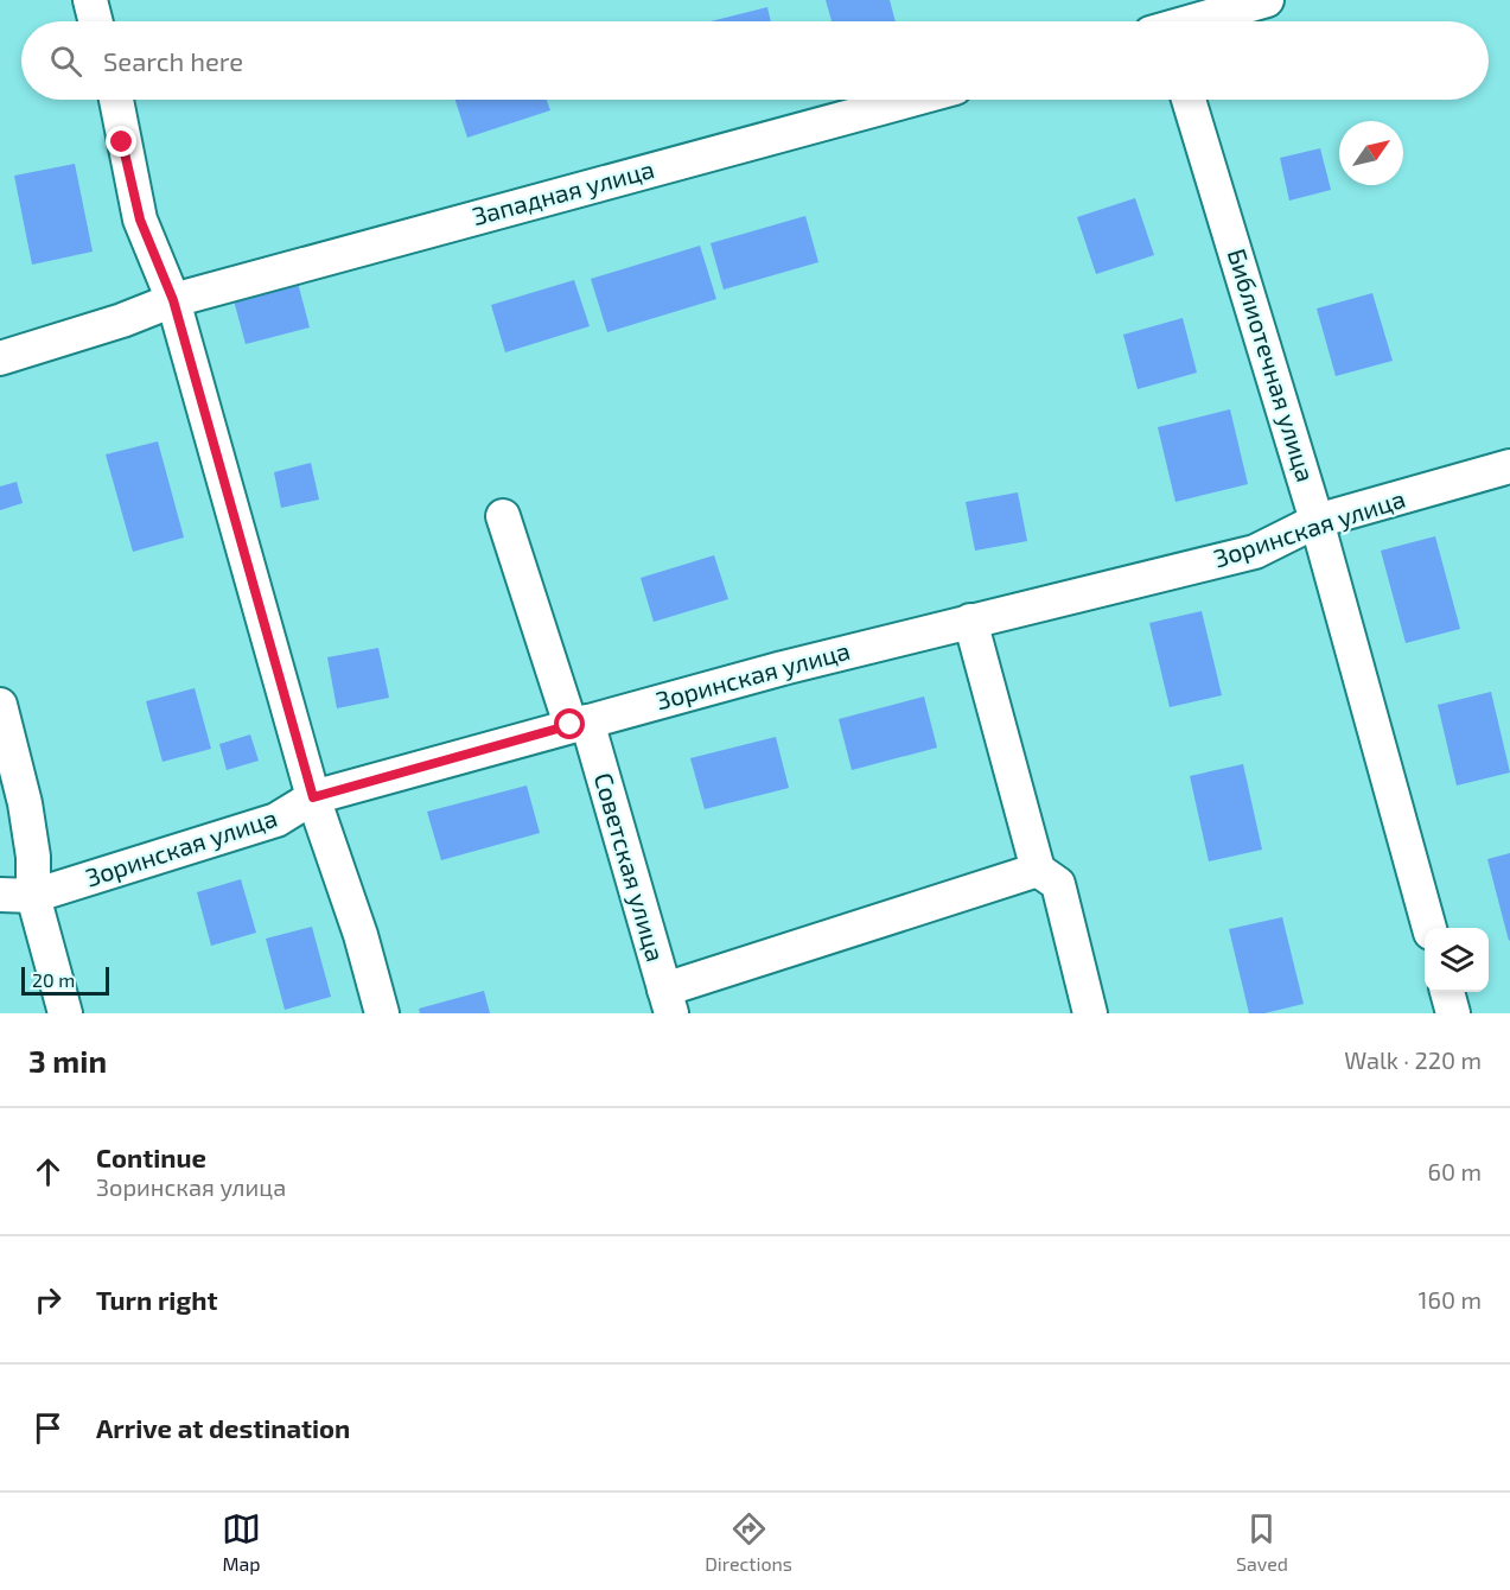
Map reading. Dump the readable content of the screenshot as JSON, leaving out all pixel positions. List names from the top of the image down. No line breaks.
{"streets":{"street":["Западная улица","Библиотечная улица","Зоринская улица","Советская улица"]},"crossings":[["Библиотечная улица","Зоринская улица"],["Зоринская улица","Советская улица"]],"scale_bar":"20 m","north":"top right","page":{"search":"Search here","scale":"20 m","heading":["3 min","Walk · 220 m"],"list":[["Continue","Зоринская улица","60 m"],["Turn right","160 m"],"Arrive at destination"],"nav":["Map","Directions","Saved"]}}
